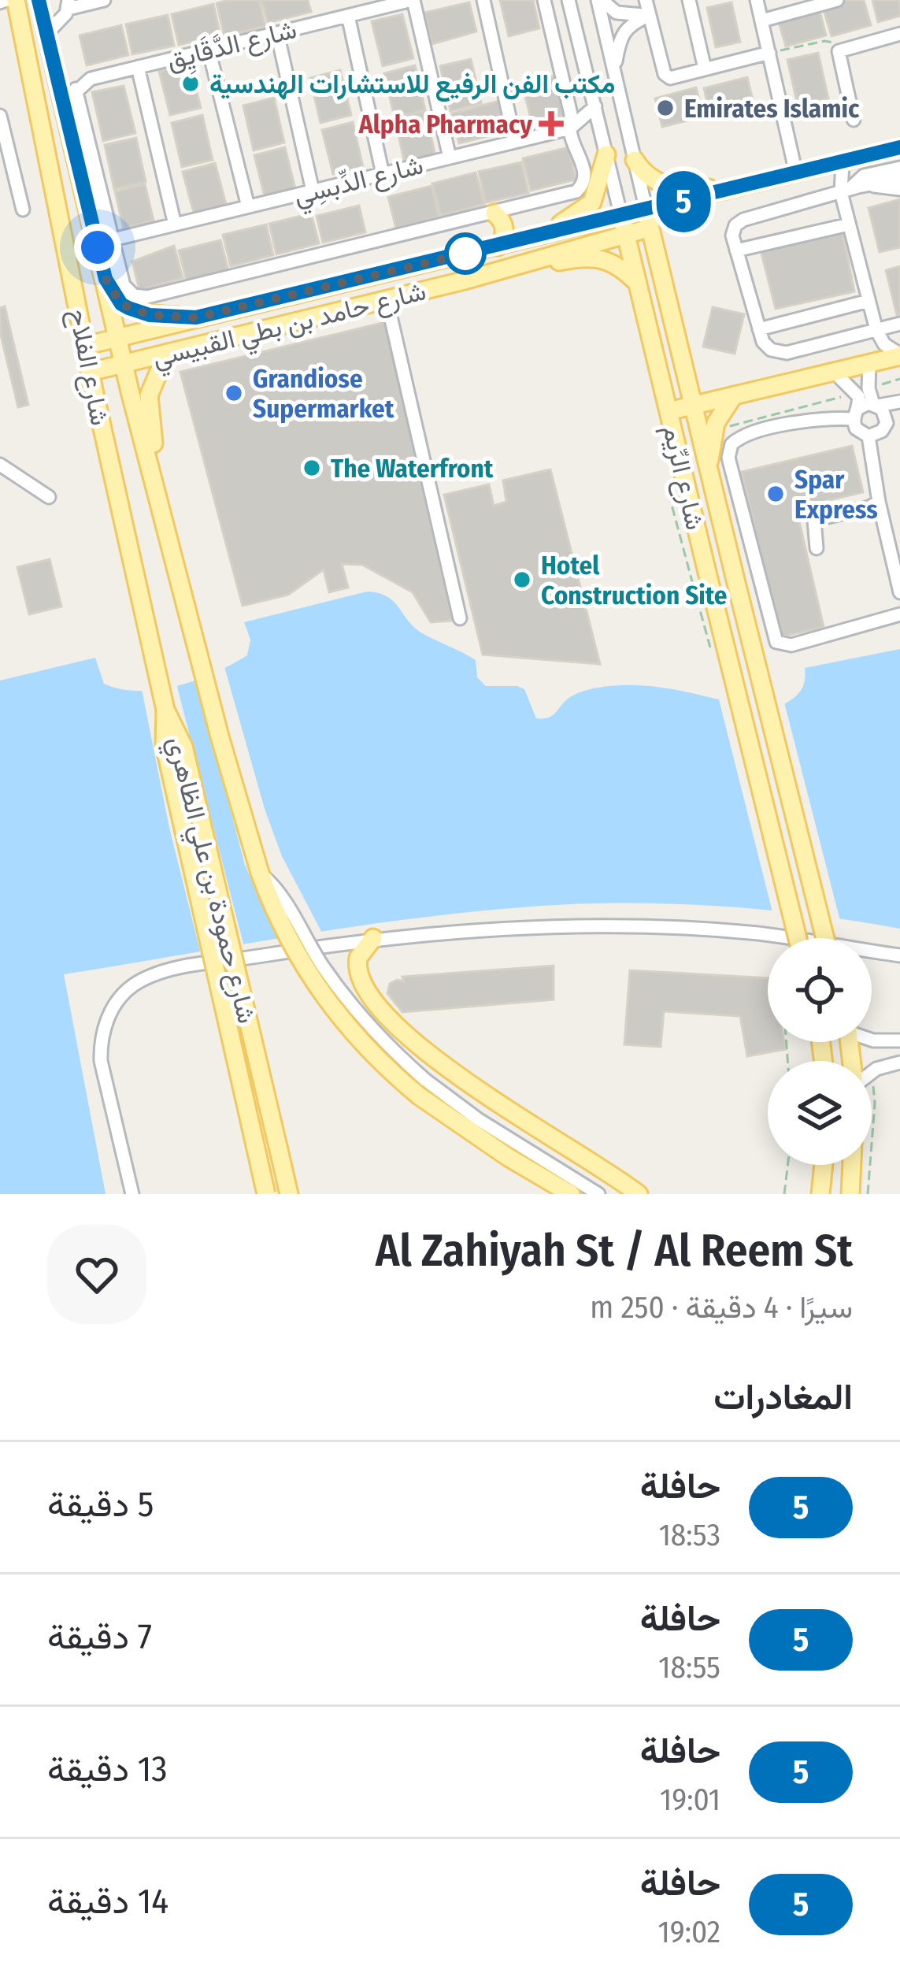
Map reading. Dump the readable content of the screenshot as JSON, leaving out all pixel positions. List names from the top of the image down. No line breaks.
{"streets":{"main road":["شارع حامد بن بطي القبيسي","شارع الفلاح","شارع الرِّيم","شارع حمودة بن علي الظاهري"],"street":["شارع الدَّقَايِق","شارع الدِّبسِي"]},"crossings":[["شارع الدِّبسِي","شارع الرِّيم"],["شارع حامد بن بطي القبيسي","شارع الفلاح"],["شارع حامد بن بطي القبيسي","شارع الرِّيم"],["شارع الفلاح","شارع حمودة بن علي الظاهري"]],"places":{"other":["مكتب الفن الرفيع للاستشارات الهندسية","Emirates Islamic","Grandiose Supermarket","The Waterfront","Spar Express","Hotel Construction Site"],"health":["Alpha Pharmacy"]},"lines":["bus line 5"],"page":{"on_map":"5","heading":[["Al Zahiyah St / Al Reem St","سيرًا · 4 دقيقة · 250 m"],"المغادرات"],"list":[{"mark":"5","name":"حافلة","note":"18:53","value":"5 دقيقة"},{"mark":"5","name":"حافلة","note":"18:55","value":"7 دقيقة"},{"mark":"5","name":"حافلة","note":"19:01","value":"13 دقيقة"},{"mark":"5","name":"حافلة","note":"19:02","value":"14 دقيقة"}]}}
